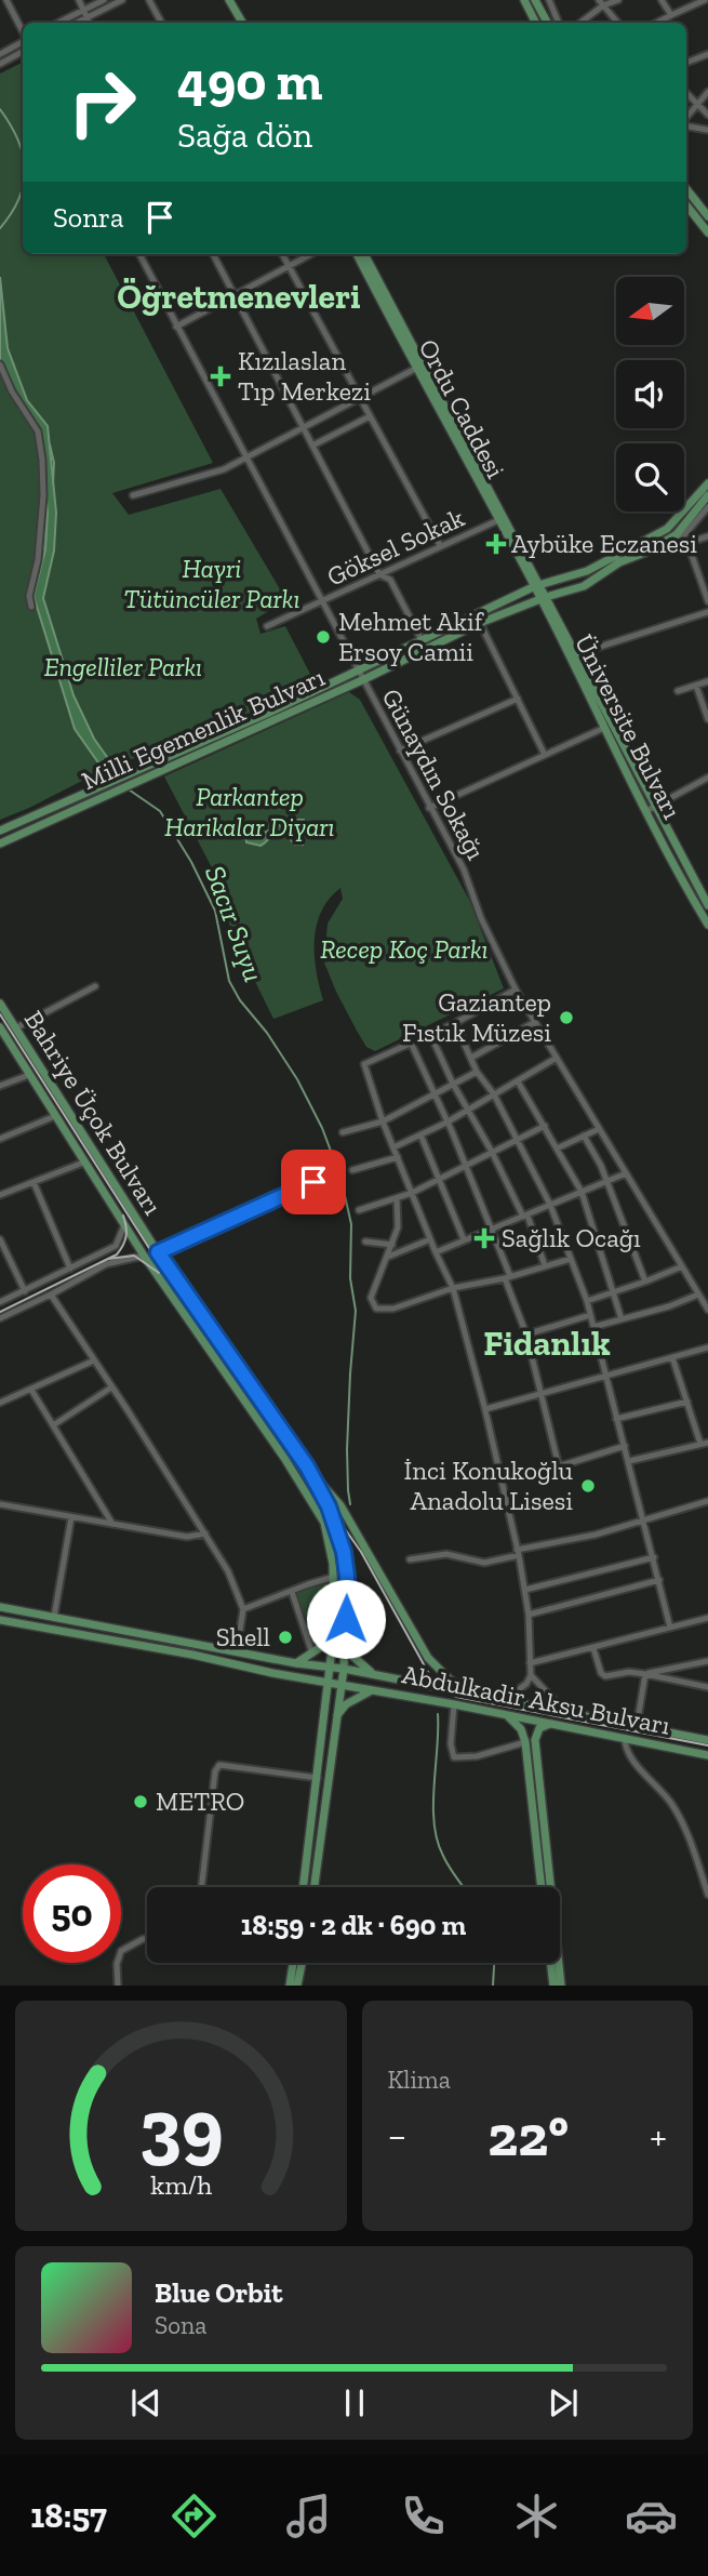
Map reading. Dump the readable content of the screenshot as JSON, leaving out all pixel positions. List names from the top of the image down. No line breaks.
{"streets":{"main road":["Ordu Caddesi","Üniversite Bulvarı","Milli Egemenlik Bulvarı","Bahriye Üçok Bulvarı","Abdulkadir Aksu Bulvarı"],"street":["Göksel Sokak","Günaydın Sokağı"]},"crossings":[["Ordu Caddesi","Göksel Sokak"],["Ordu Caddesi","Üniversite Bulvarı"],["Ordu Caddesi","Milli Egemenlik Bulvarı"],["Göksel Sokak","Günaydın Sokağı"],["Üniversite Bulvarı","Milli Egemenlik Bulvarı"],["Milli Egemenlik Bulvarı","Günaydın Sokağı"],["Bahriye Üçok Bulvarı","Abdulkadir Aksu Bulvarı"]],"districts":["Öğretmenevleri","Fidanlık"],"water":["Sacır Suyu"],"parks":["Hayri Tütüncüler Parkı","Engelliler Parkı","Parkantep Harikalar Diyarı","Recep Koç Parkı"],"places":{"health":["Kızılaslan Tıp Merkezi","Aybüke Eczanesi","Sağlık Ocağı"],"other":["Mehmet Akif Ersoy Camii","Gaziantep Fıstık Müzesi","İnci Konukoğlu Anadolu Lisesi","Shell","METRO"]},"north":"left","page":{"turn":["490 m","Sağa dön"],"then":"Sonra","limit":"50","trip":"18:59 · 2 dk · 690 m","tile":"Klima","heat":["−","22°","+"],"song":["Blue Orbit","Sona"],"tabs":"18:57","gauge":["39","km/h"]}}
